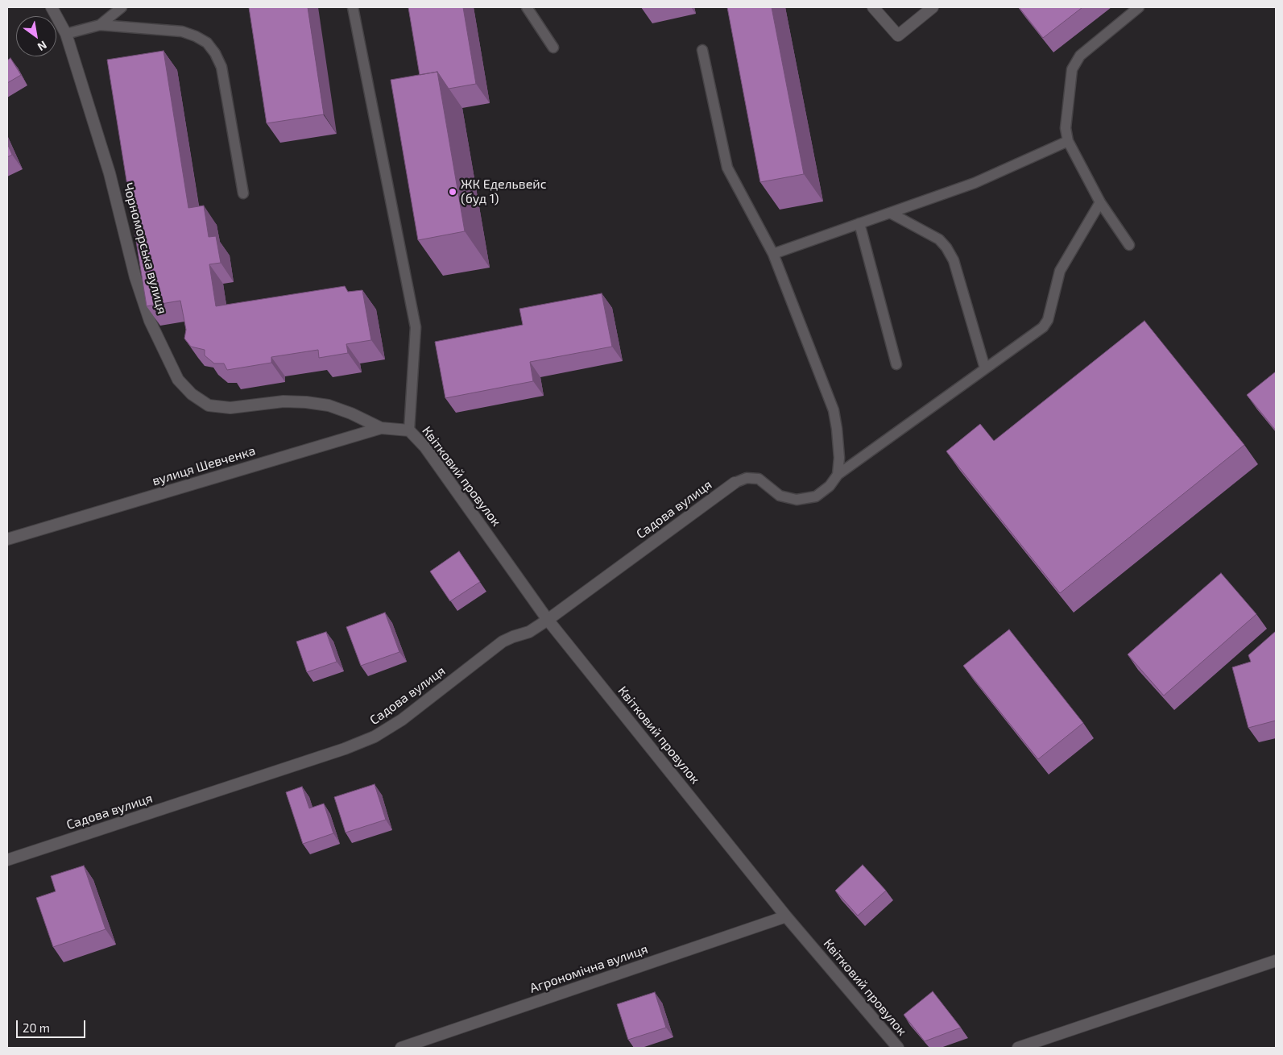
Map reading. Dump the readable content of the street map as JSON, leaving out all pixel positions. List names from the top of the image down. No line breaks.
{"streets":{"street":["Чорноморська вулиця","вулиця Шевченка","Квітковий провулок","Садова вулиця","Агрономічна вулиця"]},"crossings":[["Чорноморська вулиця","вулиця Шевченка"],["вулиця Шевченка","Квітковий провулок"],["Квітковий провулок","Садова вулиця"],["Квітковий провулок","Агрономічна вулиця"]],"places":["ЖК Едельвейс (буд 1)"],"scale_bar":"20 m","north":"bottom right"}
